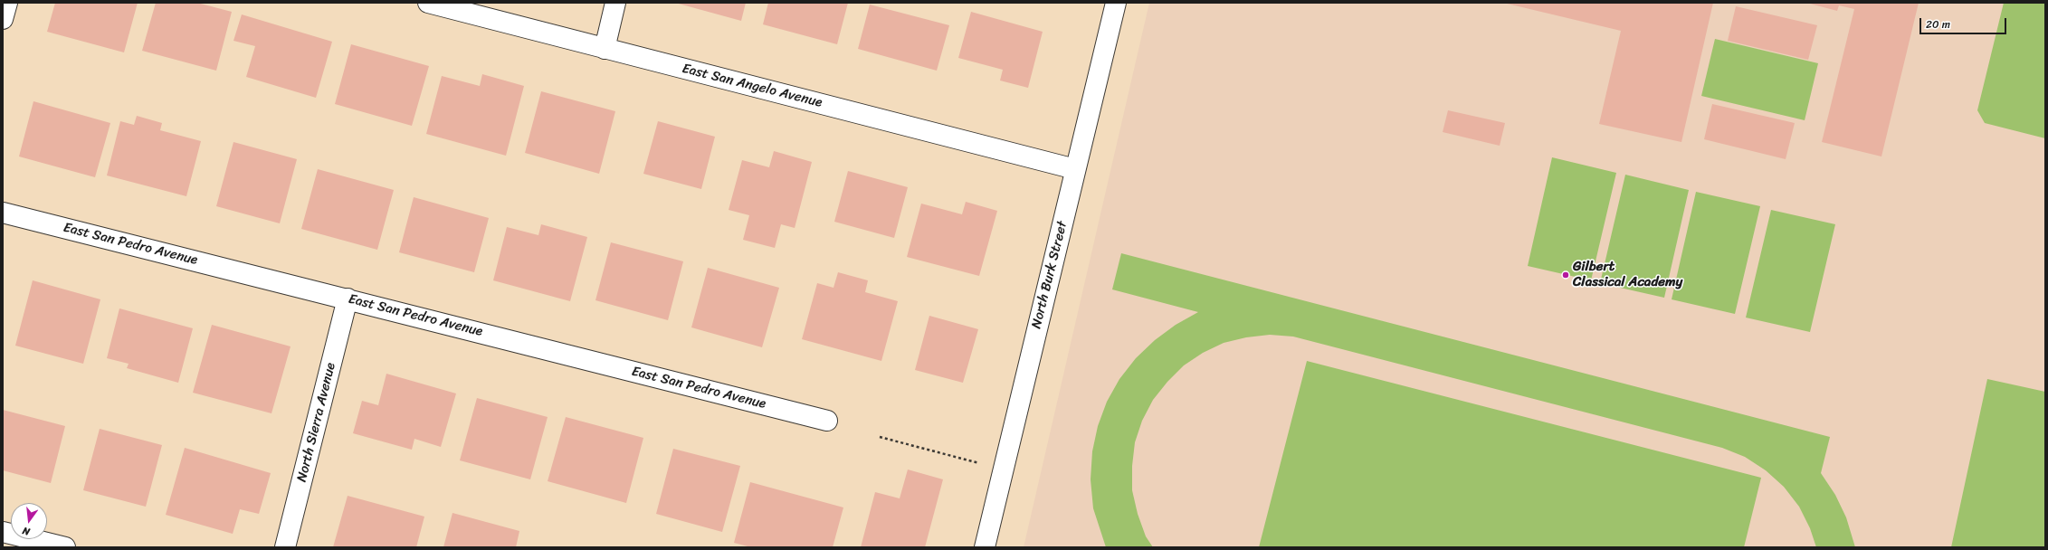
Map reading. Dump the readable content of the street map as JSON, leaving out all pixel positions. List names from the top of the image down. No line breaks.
{"streets":{"street":["East San Angelo Avenue","East San Pedro Avenue","North Burk Street","North Sierra Avenue"]},"crossings":[["East San Angelo Avenue","North Burk Street"],["East San Pedro Avenue","North Sierra Avenue"]],"places":["Gilbert Classical Academy"],"scale_bar":"20 m","north":"bottom"}
